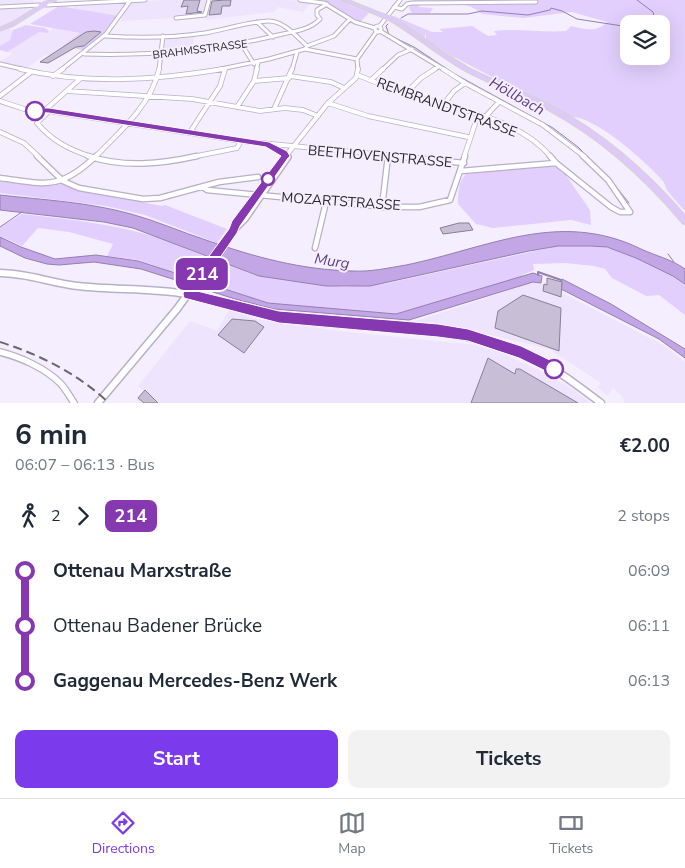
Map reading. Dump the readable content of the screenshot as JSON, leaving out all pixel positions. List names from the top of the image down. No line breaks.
{"streets":{"street":["BRAHMSSTRASSE","REMBRANDTSTRASSE","BEETHOVENSTRASSE","MOZARTSTRASSE"]},"crossings":[["REMBRANDTSTRASSE","MOZARTSTRASSE"],["BEETHOVENSTRASSE","MOZARTSTRASSE"]],"water":["Höllbach","Murg"],"lines":["bus line 214"],"page":{"on_map":"214","heading":["6 min","06:07 – 06:13 · Bus","€2.00"],"legs":["2","214","2 stops"],"list":[{"name":"Ottenau Marxstraße","value":"06:09"},{"name":"Ottenau Badener Brücke","value":"06:11"},{"name":"Gaggenau Mercedes-Benz Werk","value":"06:13"}],"buttons":["Start","Tickets"],"tabs":["Directions","Map","Tickets"]}}
